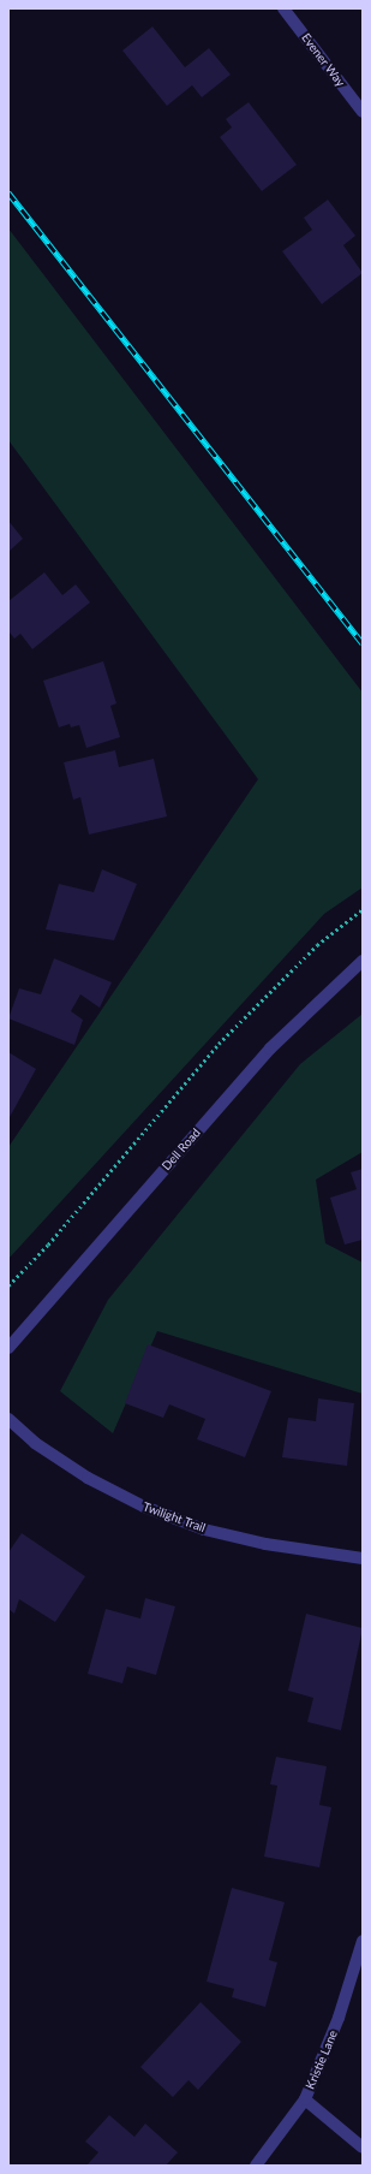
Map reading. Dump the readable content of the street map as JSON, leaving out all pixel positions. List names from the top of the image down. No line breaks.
{"streets":{"street":["Evener Way","Dell Road","Twilight Trail","Kristie Lane"]}}
